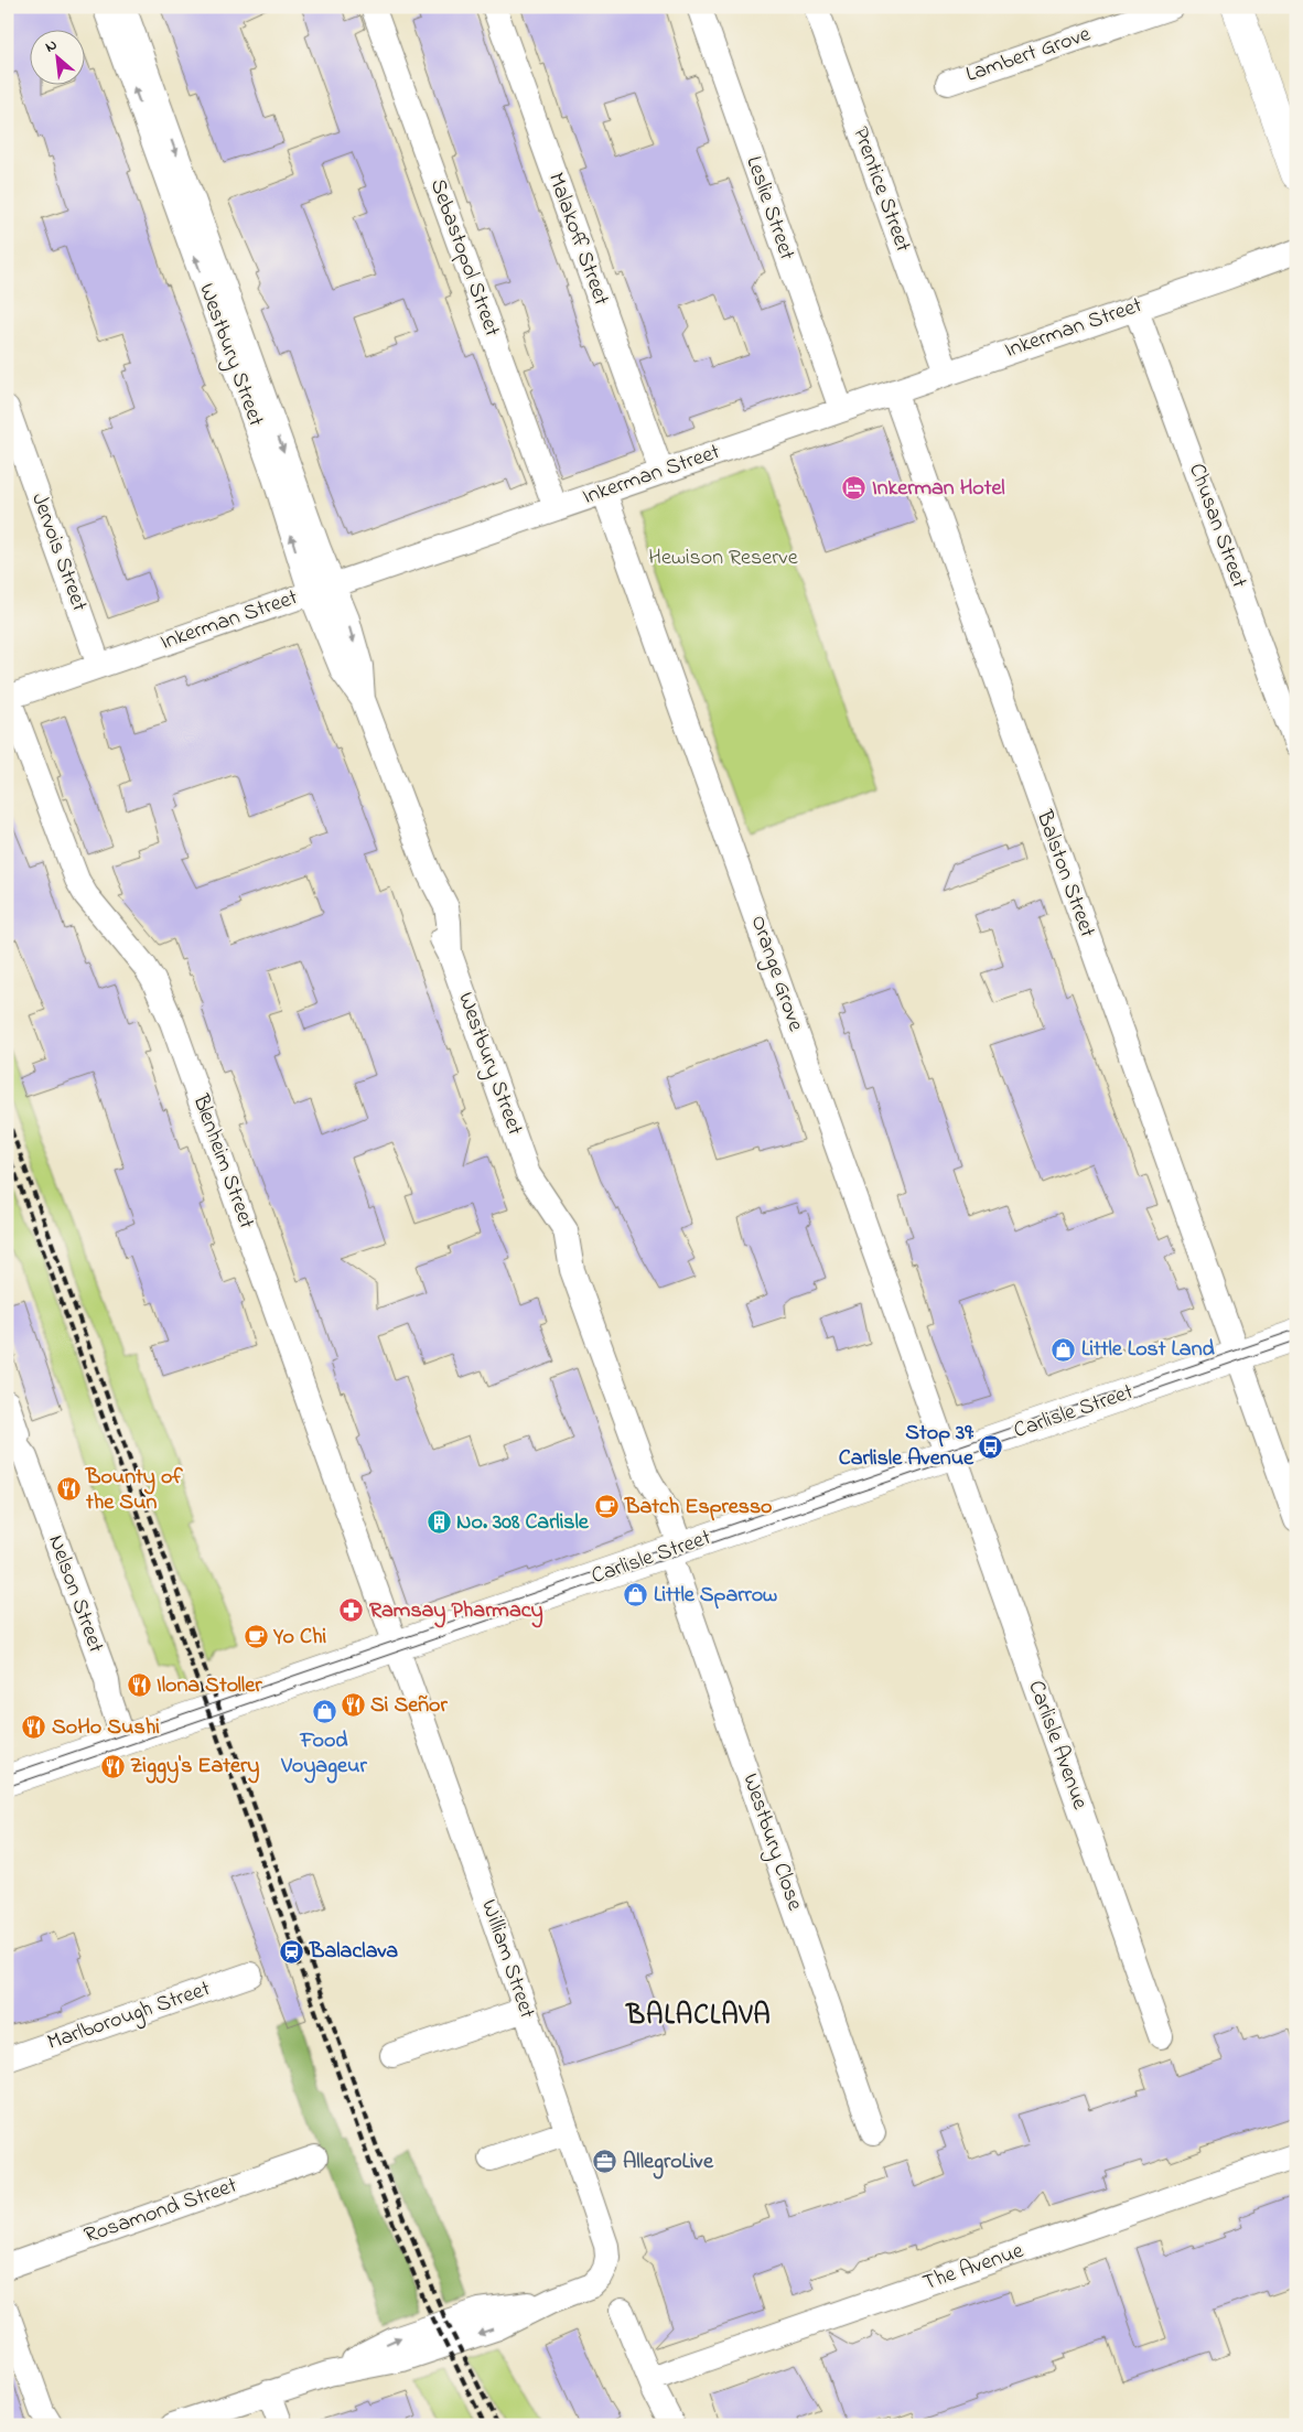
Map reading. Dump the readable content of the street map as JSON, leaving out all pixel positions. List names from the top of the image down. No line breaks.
{"streets":{"main road":["Carlisle Street"],"street":["Lambert Grove","Prentice Street","Leslie Street","Malakoff Street","Sebastopol Street","Inkerman Street","Westbury Street","Chusan Street","Jervois Street","Balston Street","Orange Grove","Blenheim Street","Nelson Street","Carlisle Avenue","Westbury Close","William Street","Marlborough Street","Rosamond Street","The Avenue"]},"crossings":[["Prentice Street","Inkerman Street"],["Leslie Street","Inkerman Street"],["Malakoff Street","Inkerman Street"],["Sebastopol Street","Inkerman Street"],["Inkerman Street","Westbury Street"],["Inkerman Street","Chusan Street"],["Inkerman Street","Jervois Street"],["Inkerman Street","Balston Street"],["Inkerman Street","Orange Grove"],["Inkerman Street","Blenheim Street"],["Westbury Street","Carlisle Street"],["Westbury Street","Westbury Close"],["Balston Street","Carlisle Street"],["Orange Grove","Carlisle Street"],["Orange Grove","Carlisle Avenue"],["Blenheim Street","Carlisle Street"],["Blenheim Street","William Street"],["Carlisle Street","Nelson Street"],["Carlisle Street","Carlisle Avenue"],["Carlisle Street","Westbury Close"],["Carlisle Street","William Street"]],"districts":["BALACLAVA"],"parks":["Hewison Reserve"],"places":{"hotel":["Inkerman Hotel"],"shop":["Little Lost Land","Little Sparrow","Food Voyageur"],"bus stop":["Stop 39: Carlisle Avenue"],"restaurant":["Bounty of the Sun","Ilona Stoller","Si Señor","SoHo Sushi","Ziggy's Eatery"],"cafe":["Batch Espresso","Yo Chi"],"building":["No. 308 Carlisle"],"pharmacy":["Ramsay Pharmacy"],"station":["Balaclava"],"office":["AllegroLive"]},"north":"top left"}
